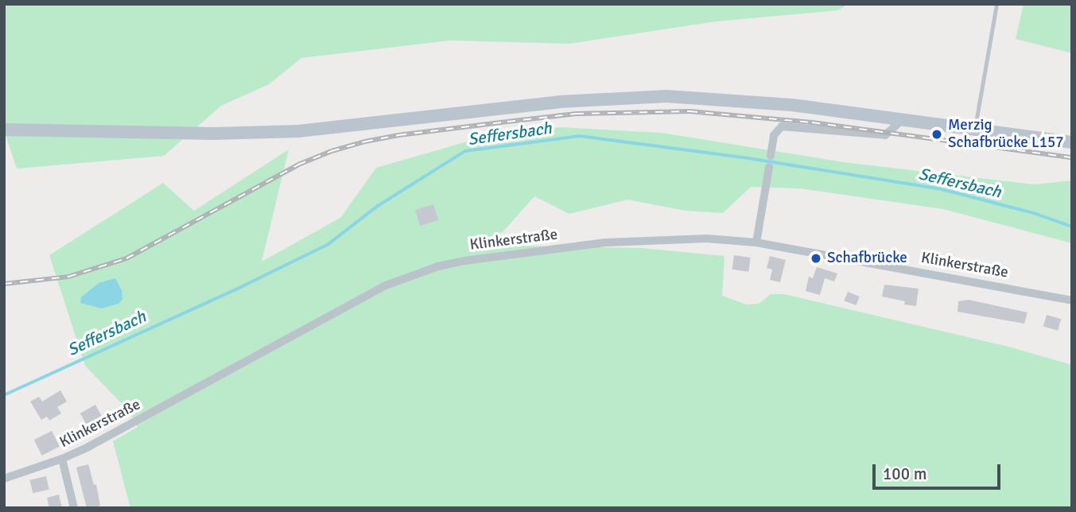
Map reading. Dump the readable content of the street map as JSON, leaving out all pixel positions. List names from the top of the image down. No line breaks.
{"streets":{"street":["Klinkerstraße"]},"water":["Seffersbach"],"places":["Merzig Schafbrücke L157","Schafbrücke"],"scale_bar":"100 m"}
